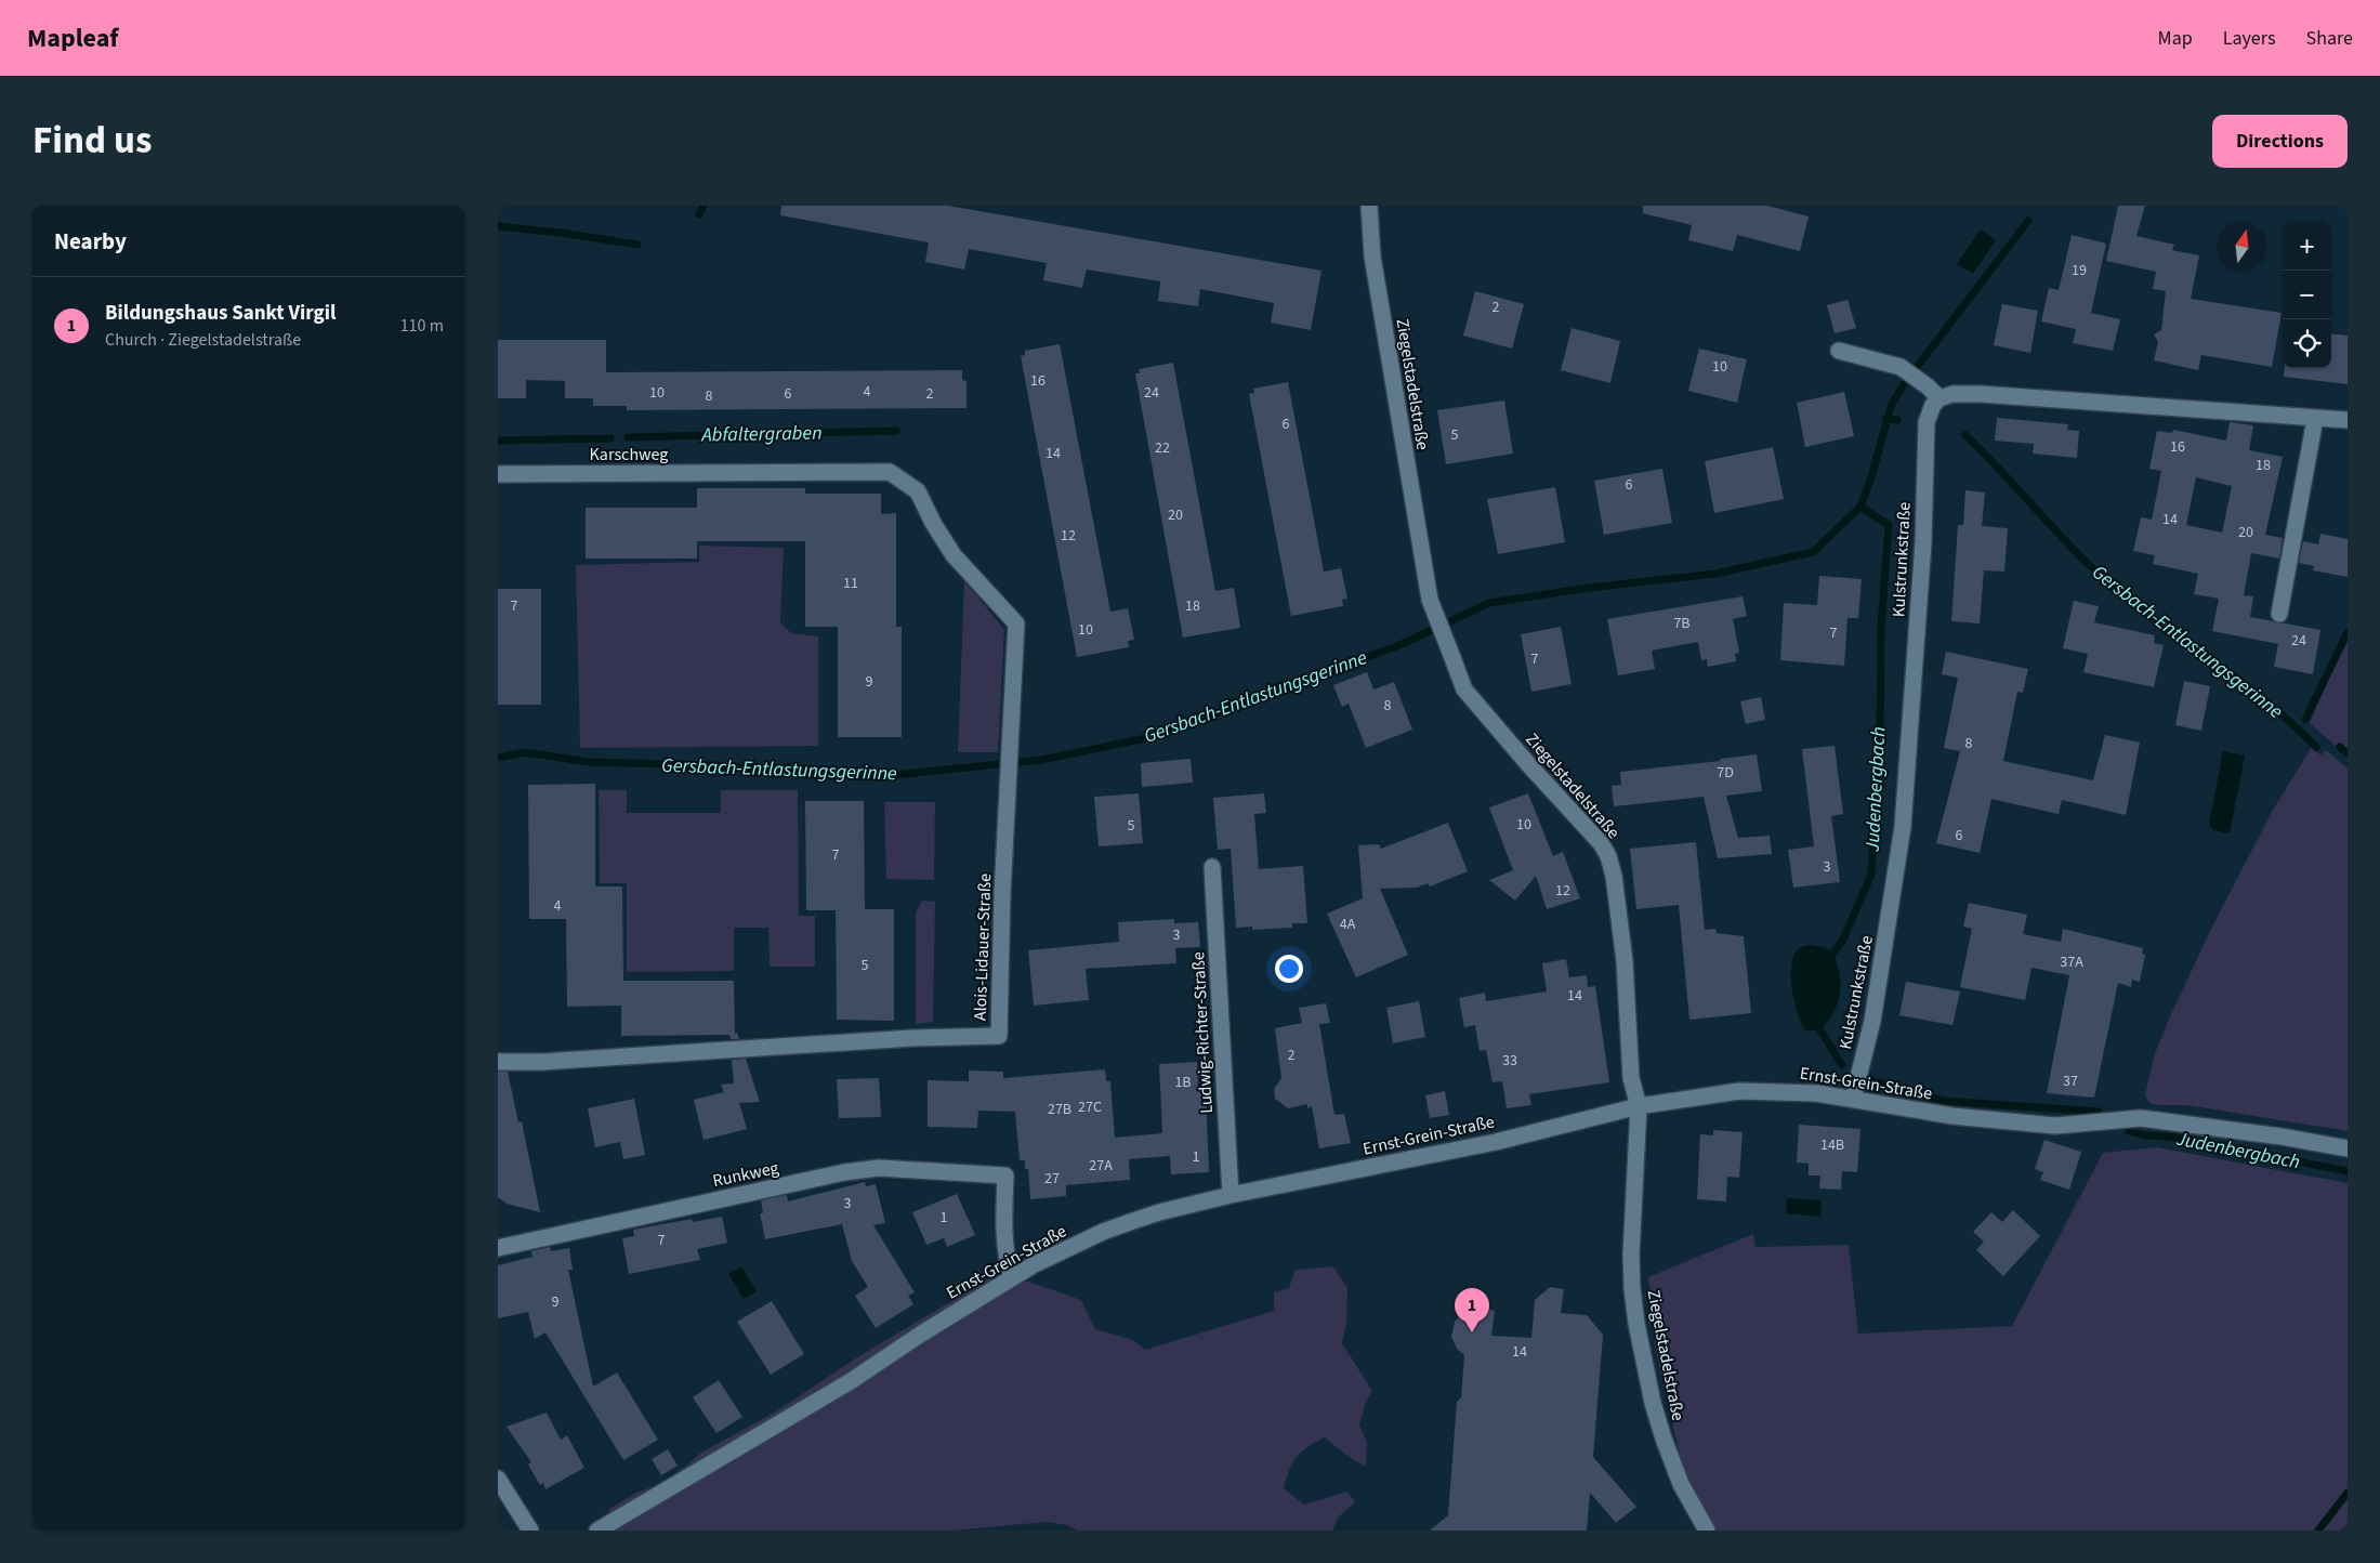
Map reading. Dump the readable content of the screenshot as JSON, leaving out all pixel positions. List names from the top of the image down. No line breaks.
{"streets":{"street":["Ziegelstadelstraße","Karschweg","Kulstrunkstraße","Alois-Lidauer-Straße","Ludwig-Richter-Straße","Ernst-Grein-Straße","Runkweg"]},"crossings":[["Ziegelstadelstraße","Ernst-Grein-Straße"],["Karschweg","Alois-Lidauer-Straße"],["Kulstrunkstraße","Ernst-Grein-Straße"],["Ludwig-Richter-Straße","Ernst-Grein-Straße"],["Ernst-Grein-Straße","Runkweg"]],"water":["Abfaltergraben","Gersbach-Entlastungsgerinne","Judenbergbach"],"house_numbers":["19","2","10","16","4","10","24","6","2","8","6","5","16","22","14","18","6","20","14","20","12","11","7","18","7B","10","7","24","7","9","8","8","7D","10","5","6","7","3","12","4","4A","3","37A","5","14","2","33","37","1B","27C","27B","14B","1","27A","27","3","1","7","9","14"],"north":"top","page":{"header":"Mapleaf","nav":["Map","Layers","Share"],"title":"Find us","buttons":"Directions","heading":"Nearby","map_buttons":["+","−"],"list":[{"mark":"1","name":"Bildungshaus Sankt Virgil","note":"Church · Ziegelstadelstraße","value":"110 m"}],"pins":"1"}}
